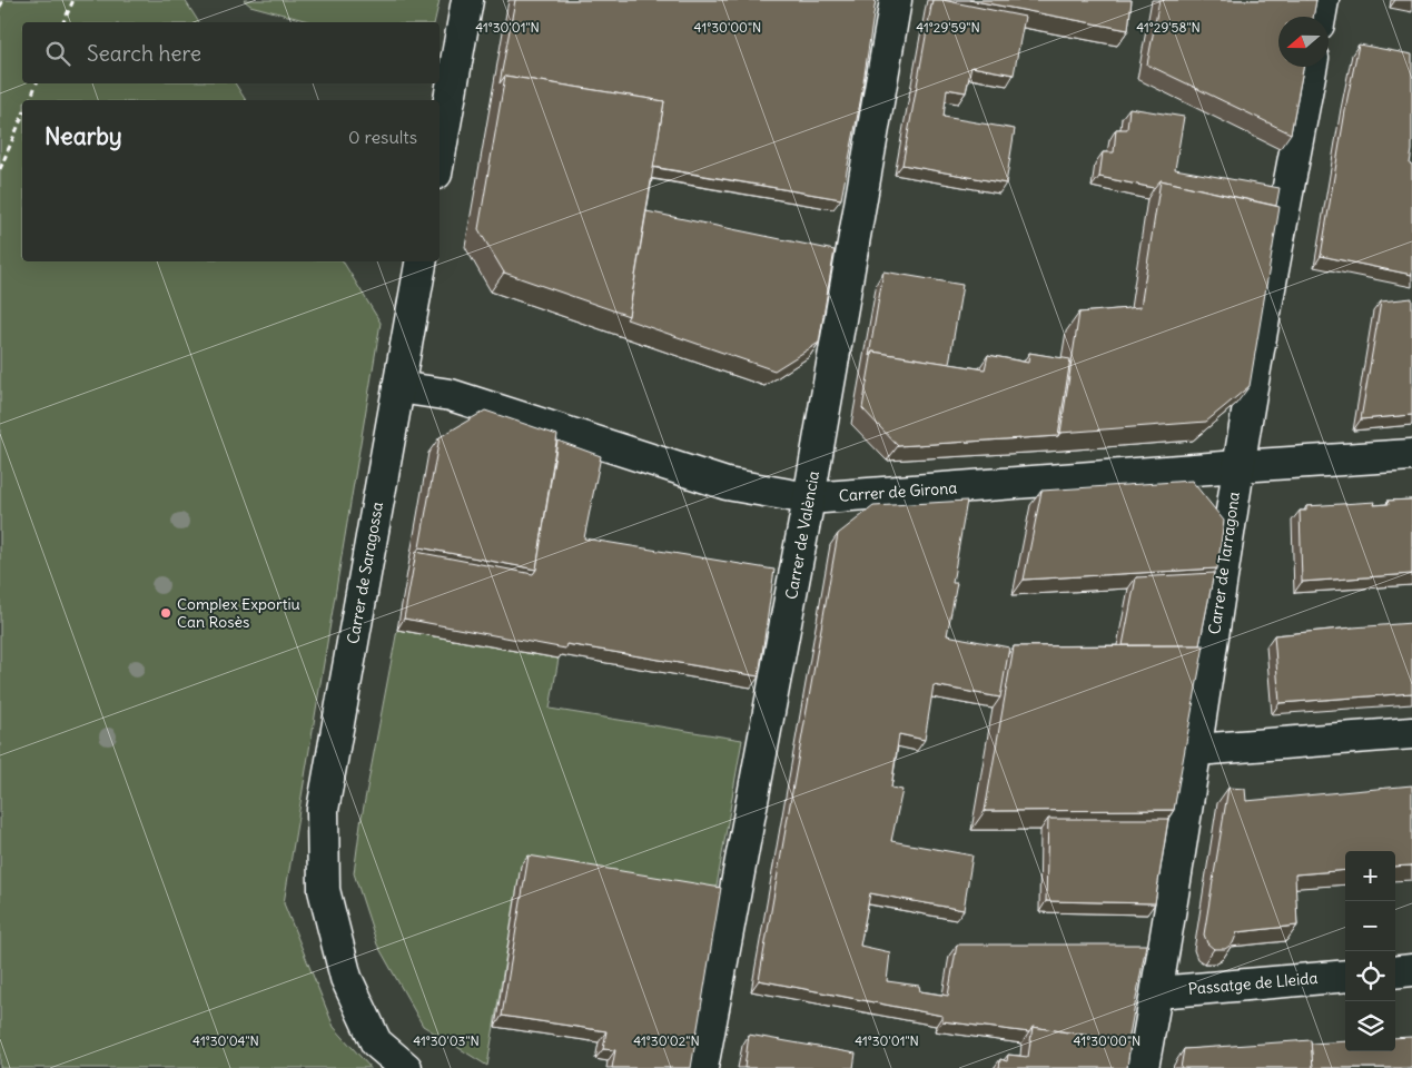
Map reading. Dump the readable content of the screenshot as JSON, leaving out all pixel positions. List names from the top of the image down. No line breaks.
{"streets":{"street":["Carrer de Girona","Carrer de València","Carrer de Tarragona","Carrer de Saragossa","Passatge de Lleida"]},"crossings":[["Carrer de Girona","Carrer de València"],["Carrer de Girona","Carrer de Tarragona"],["Carrer de Girona","Carrer de Saragossa"],["Carrer de Tarragona","Passatge de Lleida"]],"places":["Complex Exportiu Can Rosès"],"north":"left","page":{"search":"Search here","heading":["Nearby","0 results"],"map_buttons":["+","−"]},"coordinates":["41°29'59\"N","41°30'01\"N","41°30'00\"N","41°29'58\"N","41°30'04\"N","41°30'03\"N","41°30'02\"N"]}
